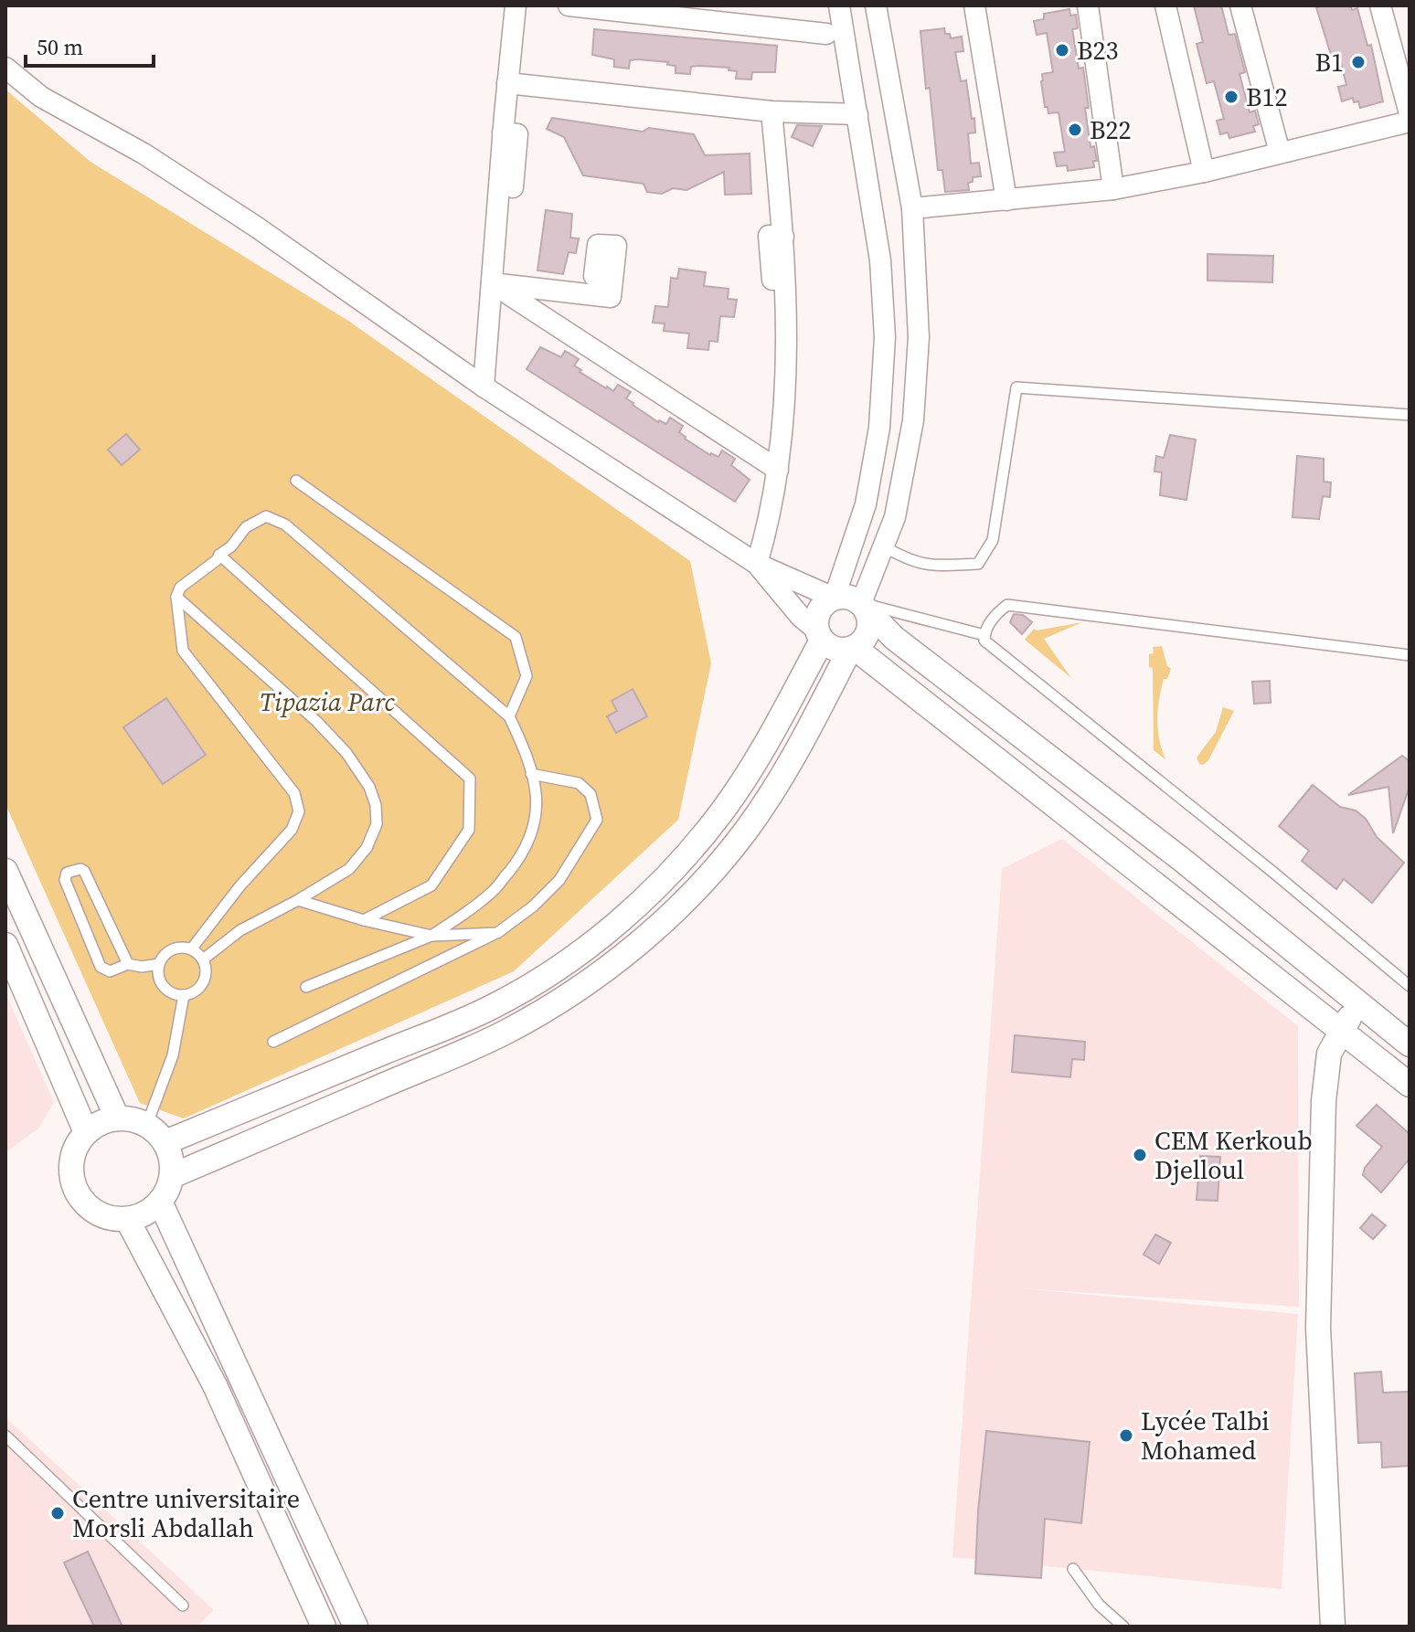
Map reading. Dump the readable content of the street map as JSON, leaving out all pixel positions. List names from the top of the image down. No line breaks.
{"parks":["Tipazia Parc"],"places":["B23","B1","B12","B22","CEM Kerkoub Djelloul","Lycée Talbi Mohamed","Centre universitaire Morsli Abdallah"],"scale_bar":"50 m"}
